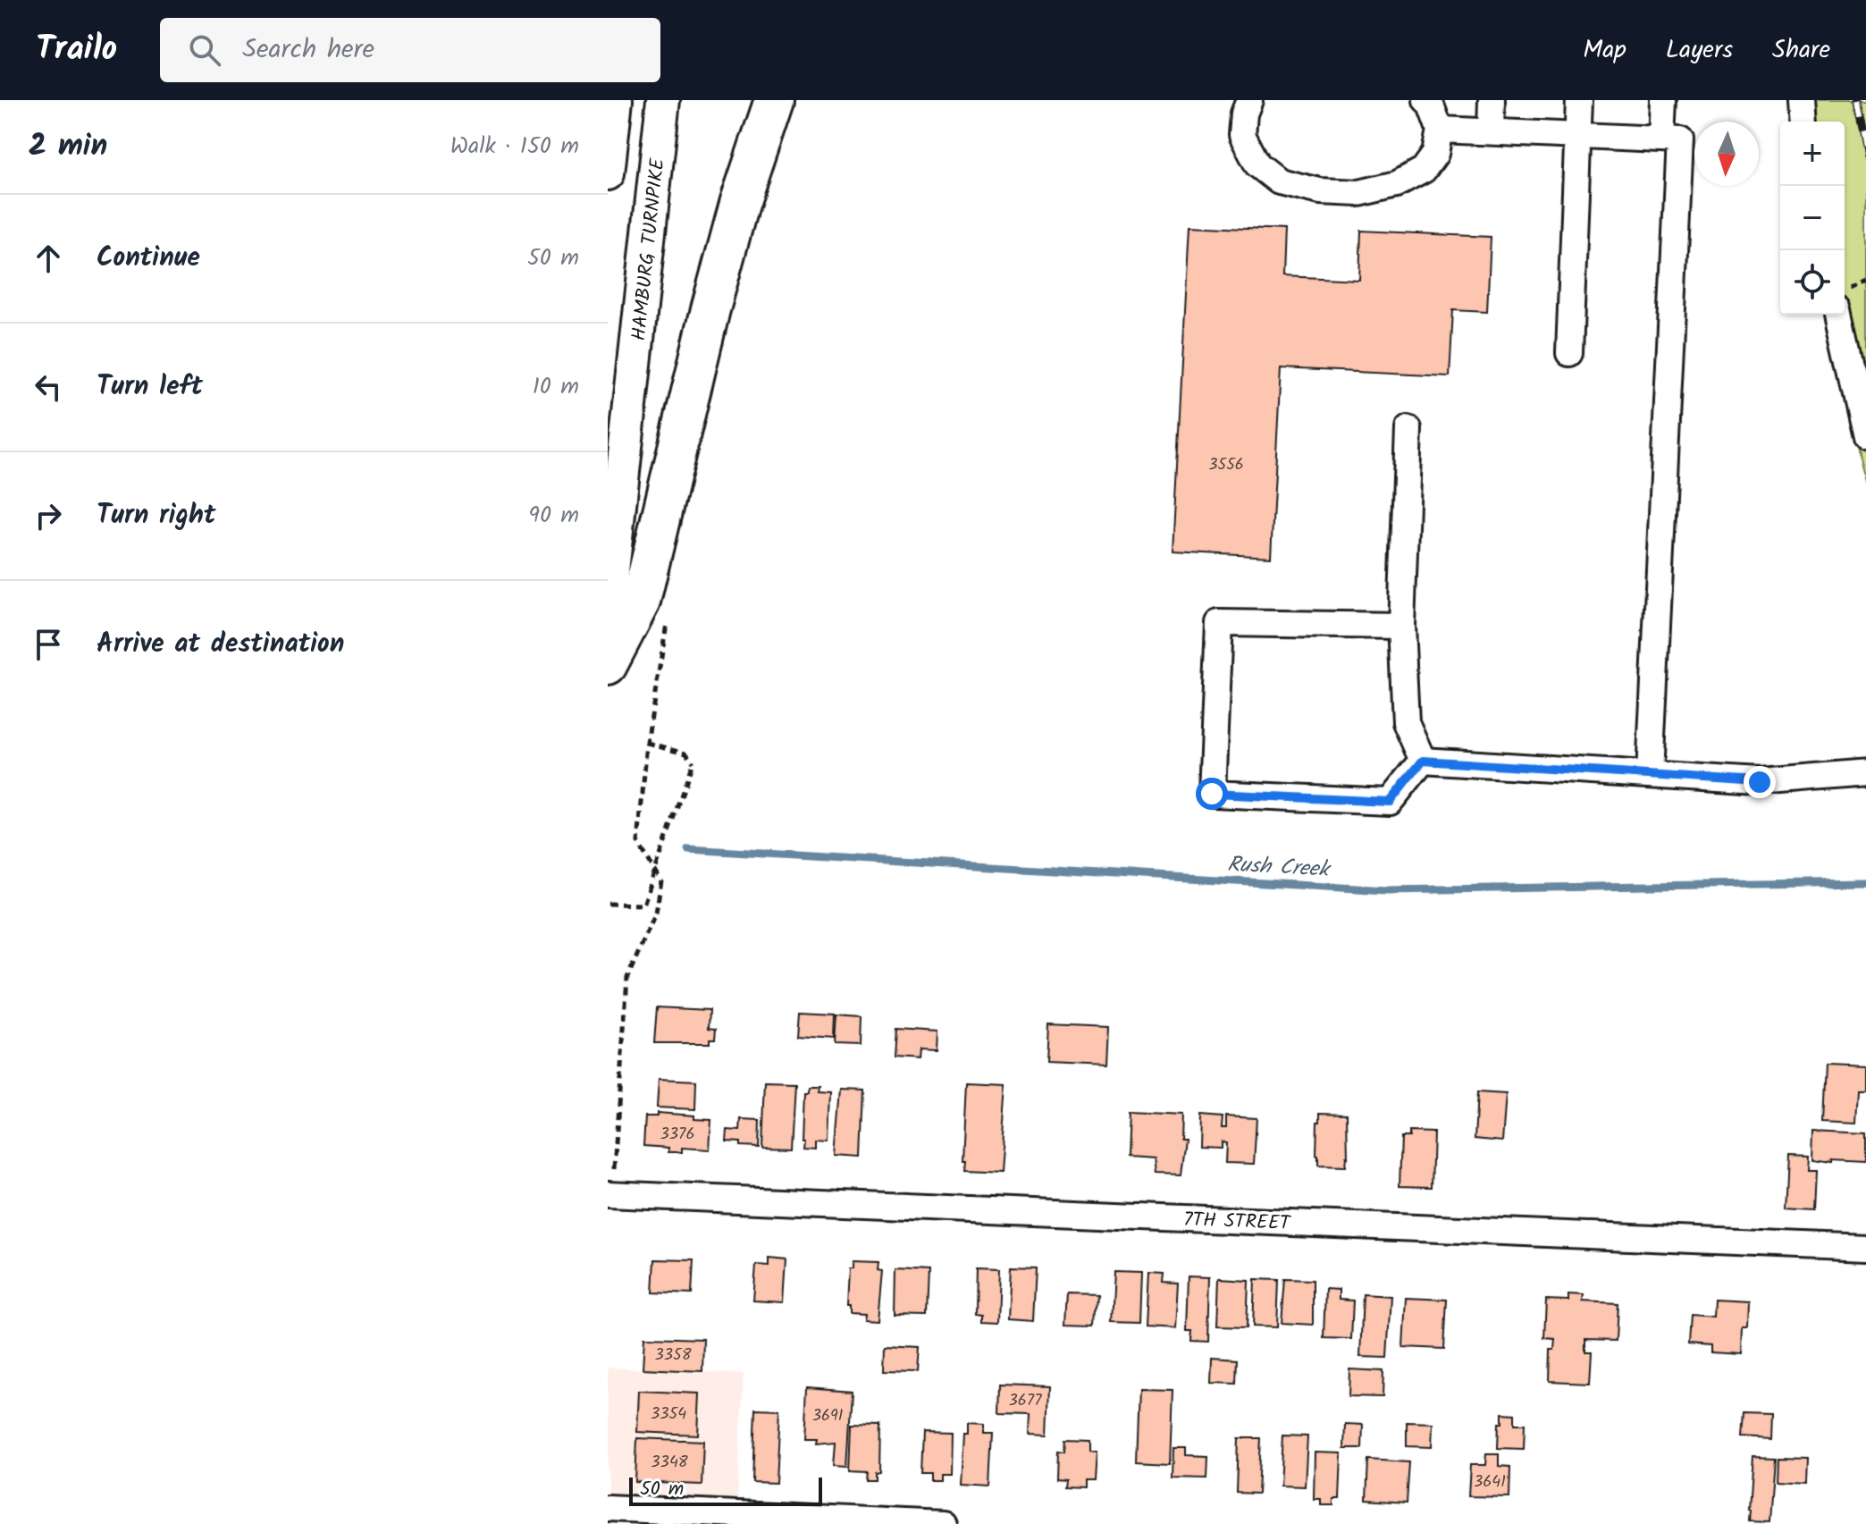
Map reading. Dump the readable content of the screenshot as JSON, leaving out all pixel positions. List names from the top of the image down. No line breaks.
{"streets":{"main road":["HAMBURG TURNPIKE"],"street":["7TH STREET"]},"water":["Rush Creek"],"house_numbers":["3556","3376","3358","3677","3354","3691","3348","3641"],"scale_bar":"50 m","north":"bottom","page":{"header":"Trailo","search":"Search here","nav":["Map","Layers","Share"],"heading":["2 min","Walk · 150 m"],"map_buttons":["+","−"],"list":[["Continue","50 m"],["Turn left","10 m"],["Turn right","90 m"],"Arrive at destination"],"scale":"50 m"}}
